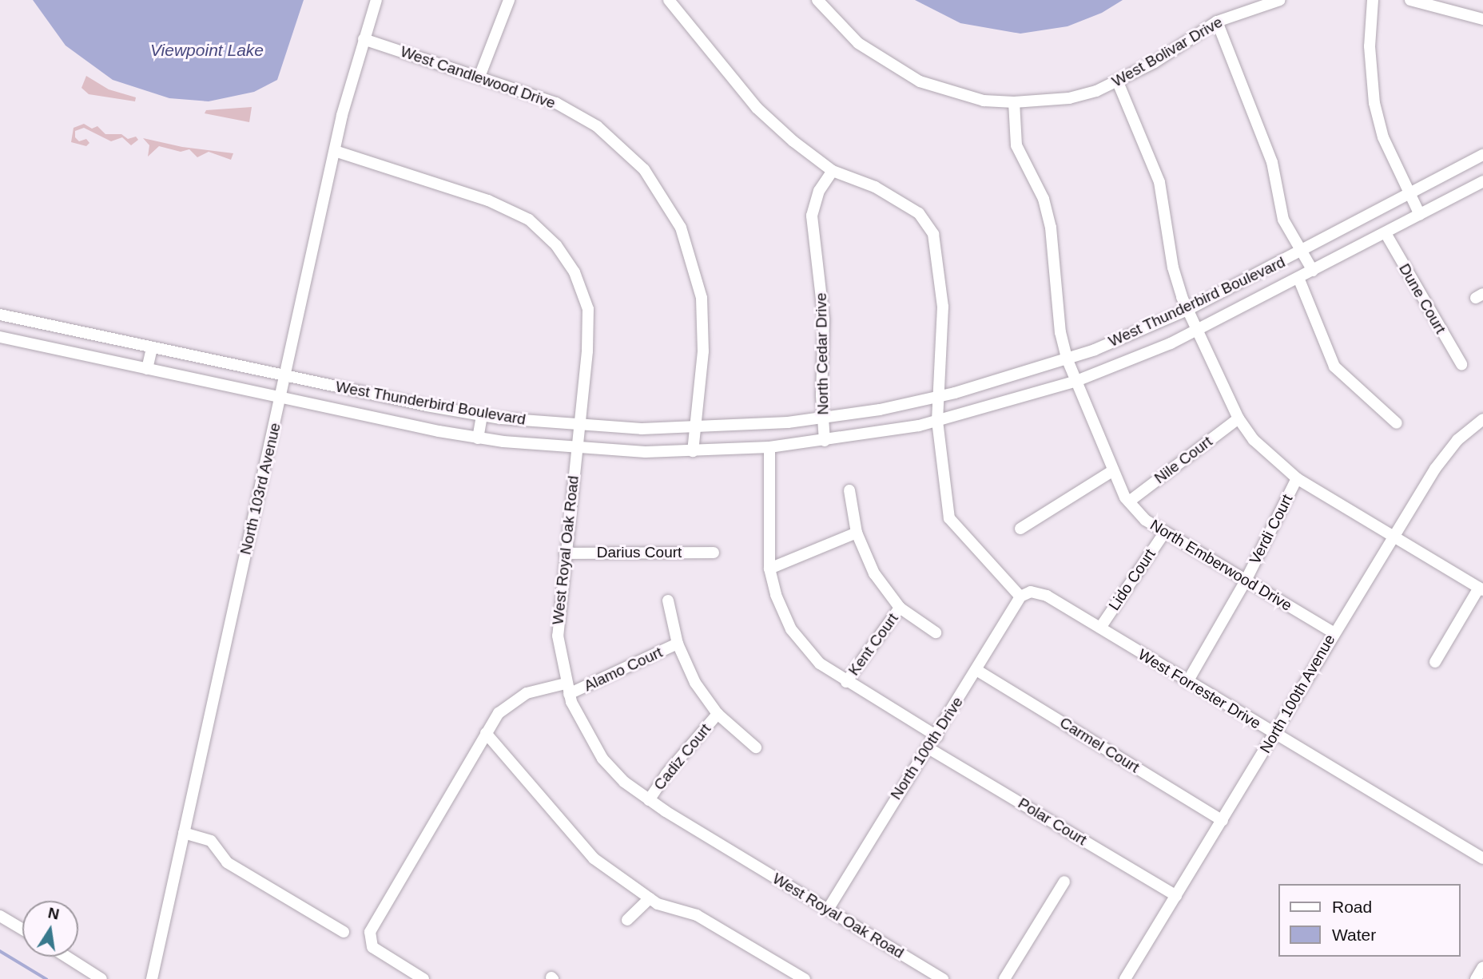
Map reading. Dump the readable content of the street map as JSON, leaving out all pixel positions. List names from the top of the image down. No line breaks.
{"streets":{"street":["West Bolivar Drive","West Candlewood Drive","Dune Court","West Thunderbird Boulevard","North Cedar Drive","Nile Court","North 103rd Avenue","Verdi Court","West Royal Oak Road","Darius Court","North Emberwood Drive","Lido Court","Kent Court","Alamo Court","West Forrester Drive","North 100th Avenue","Carmel Court","North 100th Drive","Cadiz Court","Polar Court"]},"crossings":[["West Bolivar Drive","North Emberwood Drive"],["West Candlewood Drive","West Thunderbird Boulevard"],["West Candlewood Drive","North 103rd Avenue"],["Dune Court","West Thunderbird Boulevard"],["West Thunderbird Boulevard","North Cedar Drive"],["West Thunderbird Boulevard","North 103rd Avenue"],["West Thunderbird Boulevard","West Royal Oak Road"],["West Thunderbird Boulevard","North Emberwood Drive"],["Nile Court","North Emberwood Drive"],["North 103rd Avenue","West Royal Oak Road"],["Verdi Court","North Emberwood Drive"],["Verdi Court","West Forrester Drive"],["West Royal Oak Road","Darius Court"],["West Royal Oak Road","Alamo Court"],["West Royal Oak Road","North 100th Drive"],["West Royal Oak Road","Cadiz Court"],["North Emberwood Drive","Lido Court"],["North Emberwood Drive","North 100th Avenue"],["Lido Court","West Forrester Drive"],["West Forrester Drive","North 100th Avenue"],["West Forrester Drive","North 100th Drive"],["North 100th Avenue","Carmel Court"],["North 100th Avenue","Polar Court"],["Carmel Court","North 100th Drive"],["North 100th Drive","Polar Court"]],"water":["Viewpoint Lake"],"legend":["Road","Water"],"north":"top"}
